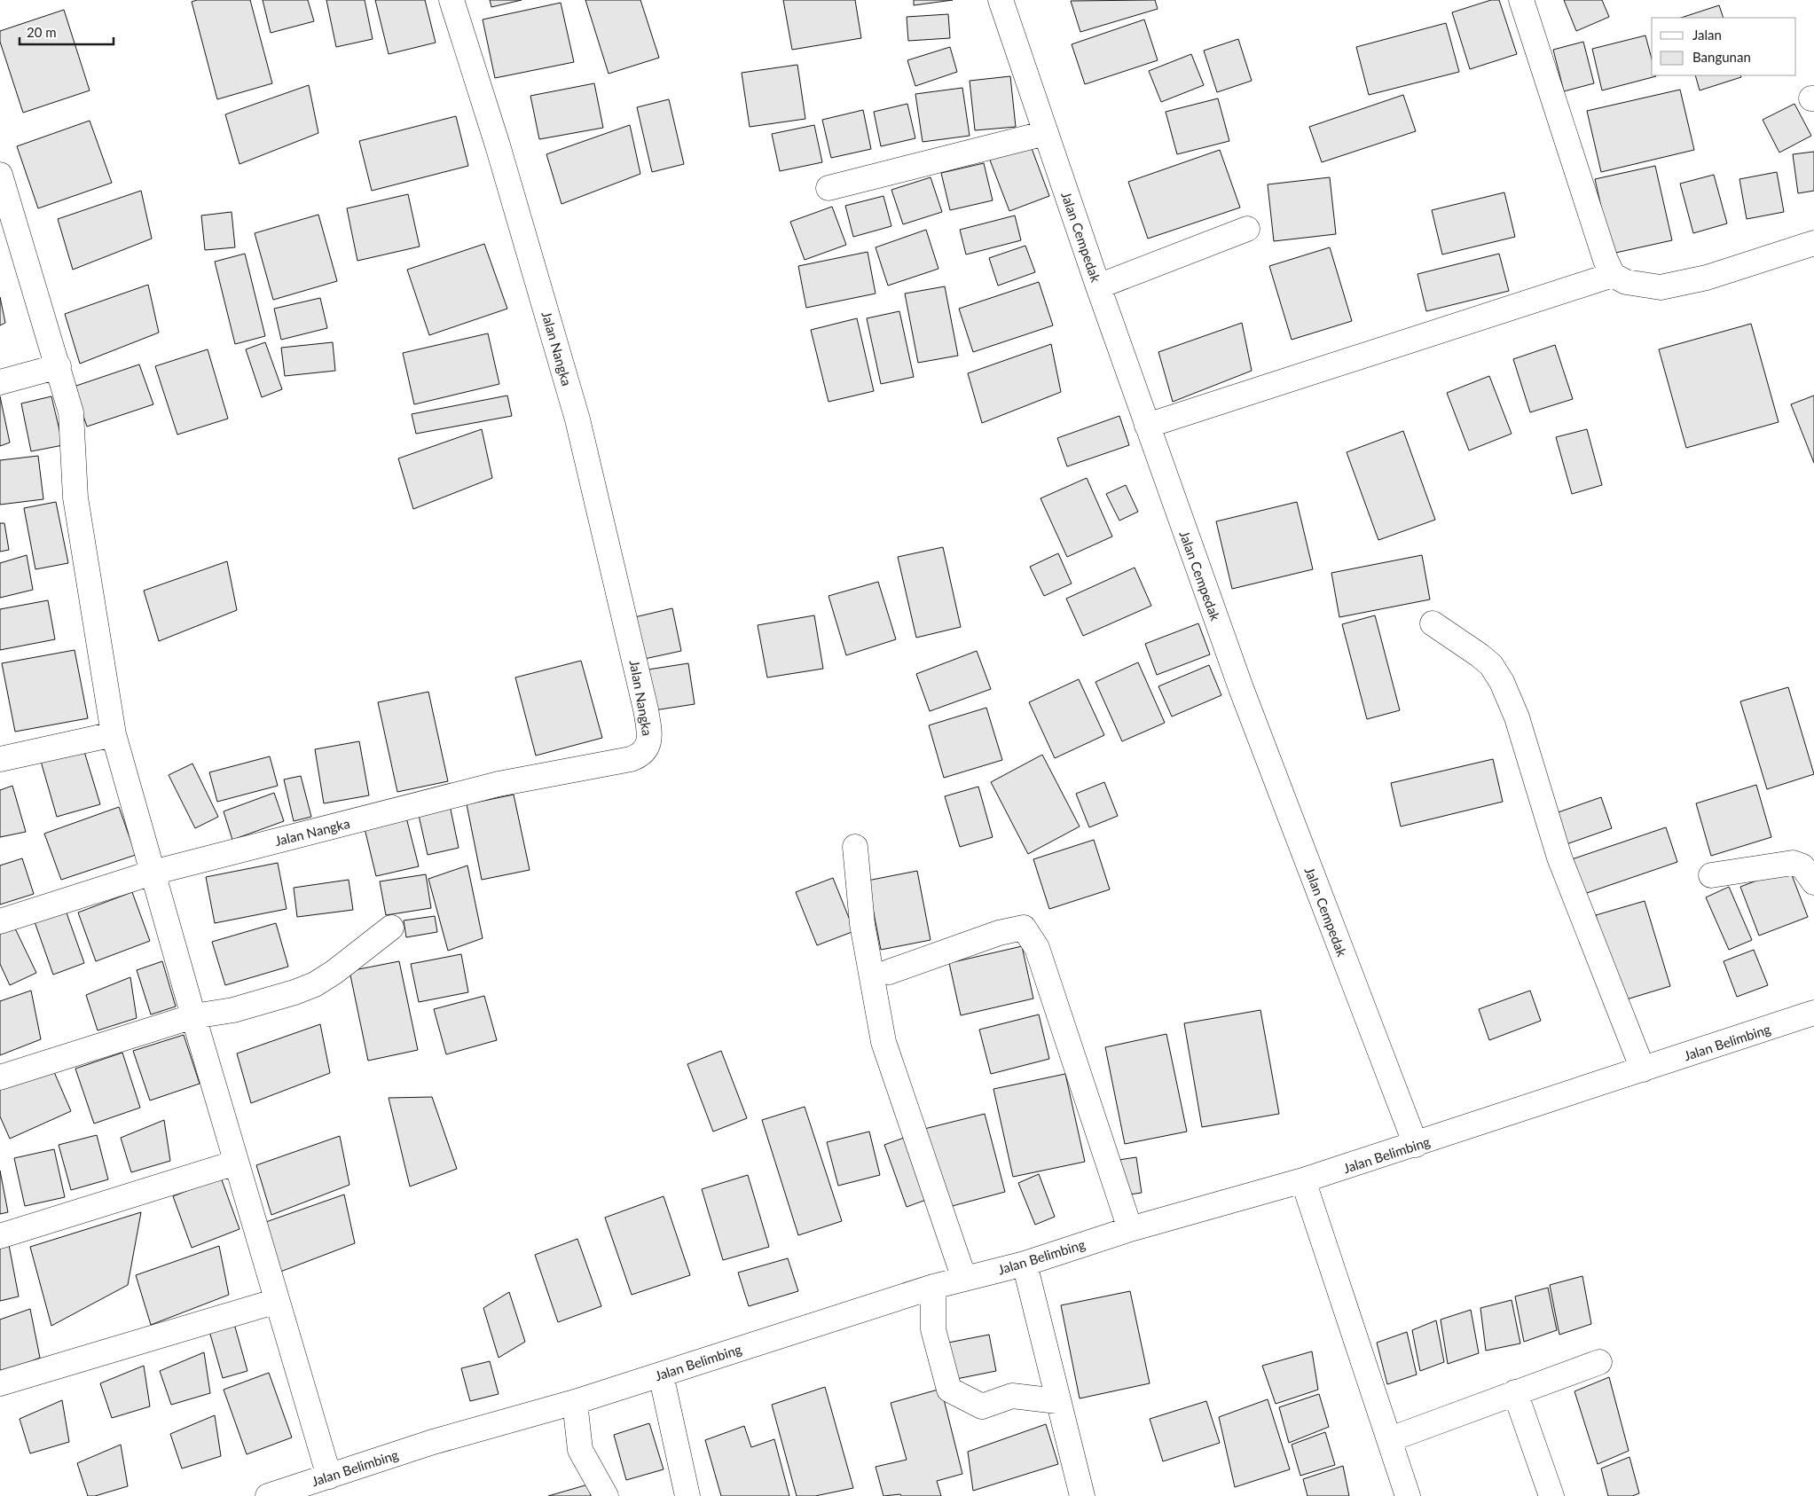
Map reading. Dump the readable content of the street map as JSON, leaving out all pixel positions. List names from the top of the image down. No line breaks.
{"streets":{"street":["Jalan Cempedak","Jalan Nangka","Jalan Belimbing"]},"crossings":[["Jalan Cempedak","Jalan Belimbing"]],"legend":["Jalan","Bangunan"],"scale_bar":"20 m"}
